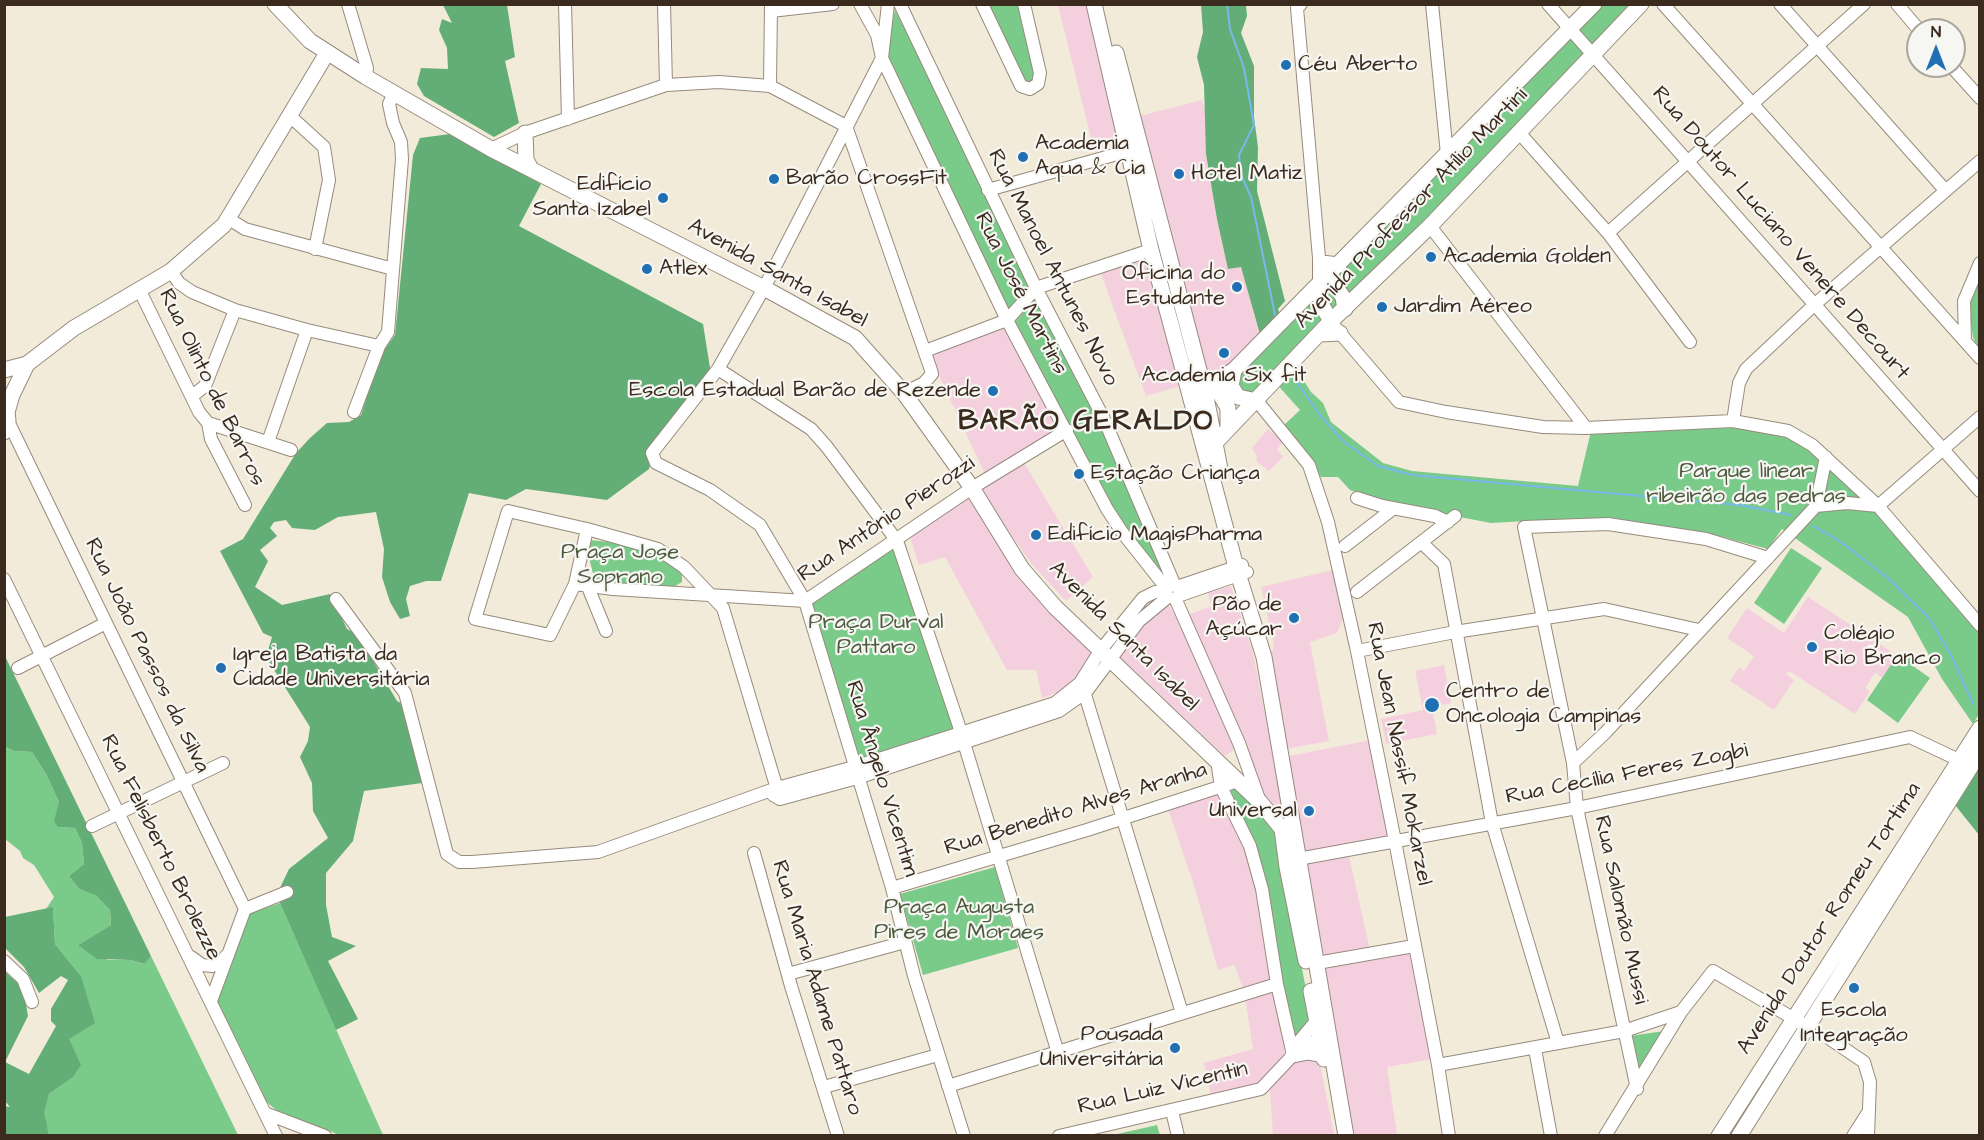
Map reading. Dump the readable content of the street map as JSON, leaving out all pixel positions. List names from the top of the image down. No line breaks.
{"streets":{"main road":["Avenida Professor Atílio Martini","Avenida Santa Isabel","Avenida Doutor Romeu Tortima"],"street":["Rua Doutor Luciano Venere Decourt","Rua Manoel Antunes Novo","Rua José Martins","Rua Olinto de Barros","Rua Antônio Pierozzi","Rua João Passos da Silva","Rua Jean Nassif Mokarzel","Rua Cecília Feres Zogbi","Rua Ângelo Vicentim","Rua Benedito Alves Aranha","Rua Felisberto Brolezze","Rua Salomão Mussi","Rua Maria Adame Pattaro","Rua Luiz Vicentin"]},"crossings":[["Avenida Professor Atílio Martini","Rua Doutor Luciano Venere Decourt"],["Avenida Professor Atílio Martini","Rua Jean Nassif Mokarzel"],["Rua Manoel Antunes Novo","Rua José Martins"],["Avenida Santa Isabel","Rua José Martins"],["Avenida Santa Isabel","Rua Antônio Pierozzi"],["Avenida Santa Isabel","Rua Cecília Feres Zogbi"],["Avenida Santa Isabel","Rua Benedito Alves Aranha"],["Rua José Martins","Rua Antônio Pierozzi"],["Rua Antônio Pierozzi","Rua Ângelo Vicentim"],["Rua Jean Nassif Mokarzel","Rua Cecília Feres Zogbi"],["Rua Cecília Feres Zogbi","Rua Salomão Mussi"],["Rua Cecília Feres Zogbi","Avenida Doutor Romeu Tortima"],["Rua Ângelo Vicentim","Rua Benedito Alves Aranha"]],"districts":["BARÃO GERALDO"],"parks":["Parque linear ribeirão das pedras","Praça Jose Soprano","Praça Durval Pattaro","Praça Augusta Pires de Moraes"],"places":["Céu Aberto","Academia Aqua & Cia","Hotel Matiz","Barão CrossFit","Edifício Santa Izabel","Academia Golden","Atlex","Oficina do Estudante","Jardim Aéreo","Academia Six fit","Escola Estadual Barão de Rezende","Estação Criança","Edifício MagisPharma","Pão de Açúcar","Colégio Rio Branco","Igreja Batista da Cidade Universitária","Centro de Oncologia Campinas","Universal","Escola Integração","Pousada Universitária"],"north":"top"}
